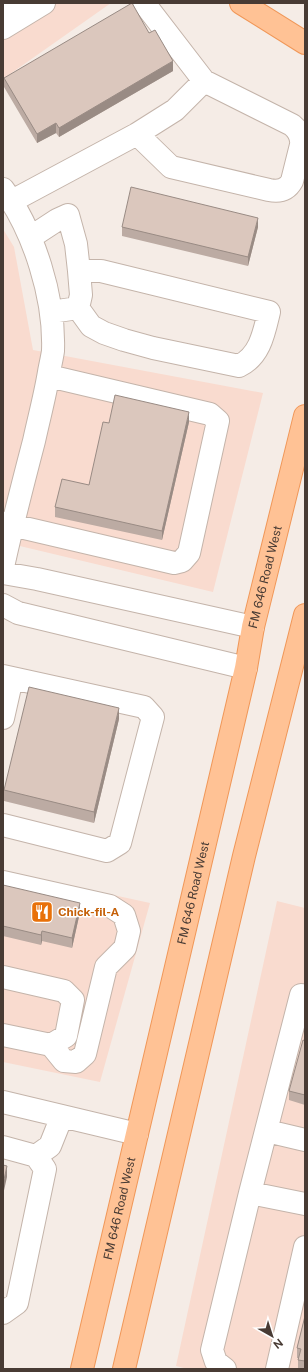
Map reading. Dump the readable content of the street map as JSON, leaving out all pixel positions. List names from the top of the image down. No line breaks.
{"streets":{"main road":["FM 646 Road West"]},"places":{"restaurant":["Chick-fil-A"]},"north":"bottom right"}
